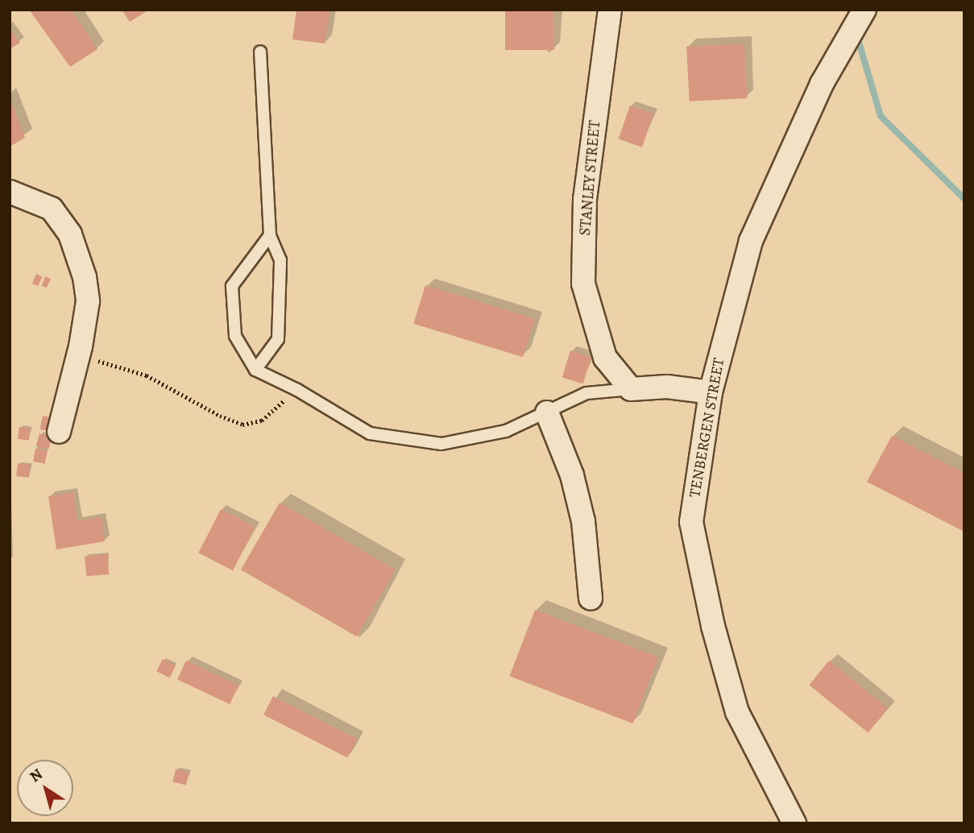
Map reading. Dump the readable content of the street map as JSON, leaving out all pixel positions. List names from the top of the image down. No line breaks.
{"streets":{"street":["STANLEY STREET","TENBERGEN STREET"]},"north":"top left"}
